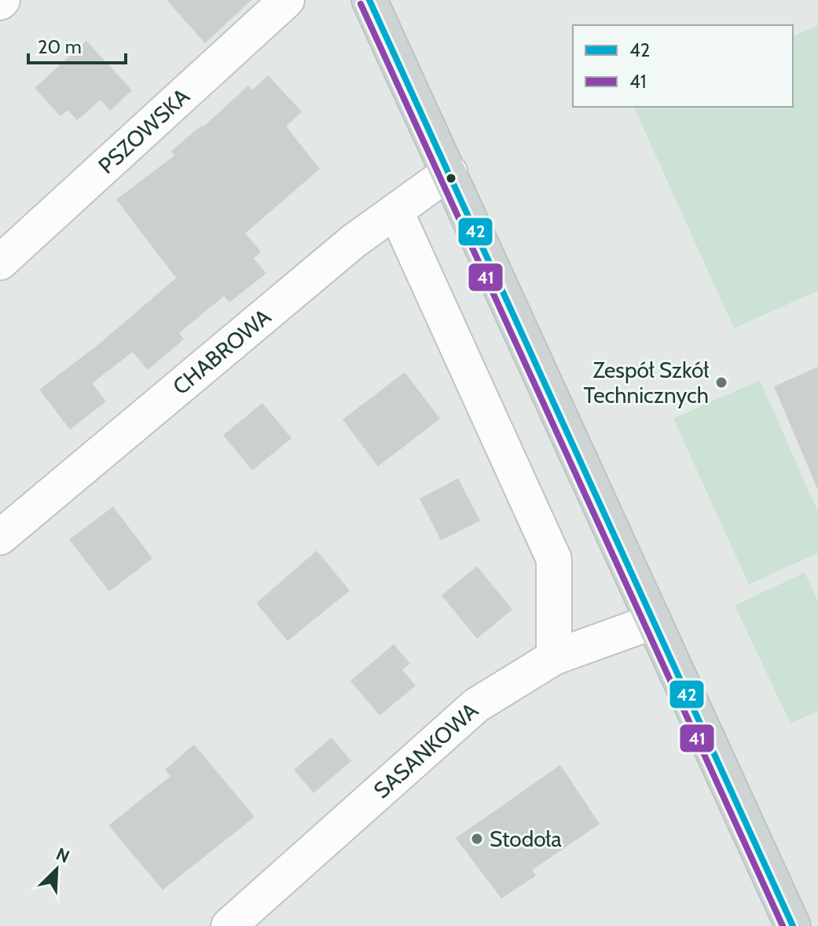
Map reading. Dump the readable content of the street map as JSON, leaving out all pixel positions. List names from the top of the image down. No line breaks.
{"streets":{"street":["PSZOWSKA","CHABROWA","SASANKOWA"]},"places":["Zespół Szkół Technicznych","Stodoła"],"lines":["transit line 42","transit line 41"],"legend":["42","41"],"scale_bar":"20 m","north":"top right"}
